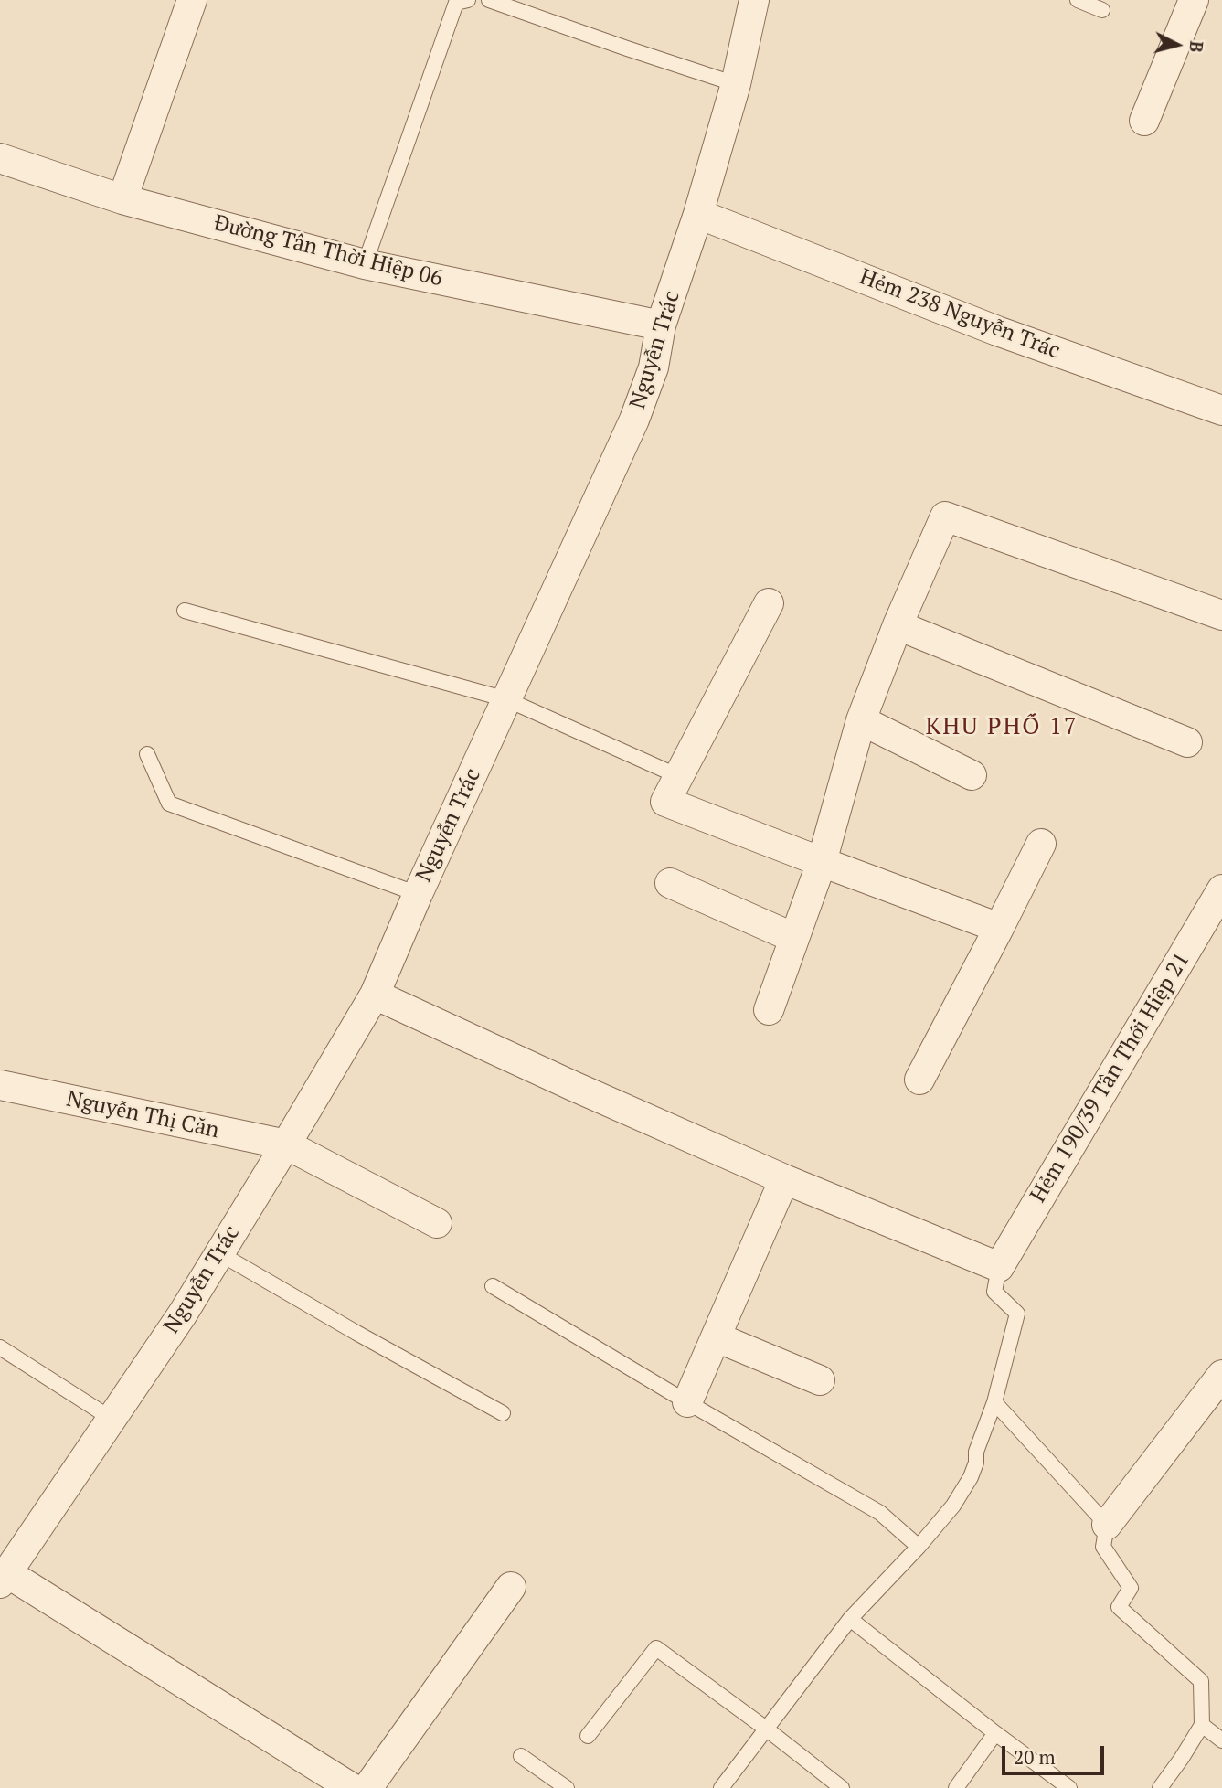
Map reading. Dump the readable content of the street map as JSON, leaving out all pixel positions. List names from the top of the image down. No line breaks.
{"streets":{"street":["Đường Tân Thời Hiệp 06","Hẻm 238 Nguyễn Trác","Nguyễn Trác","Hẻm 190/39 Tân Thới Hiệp 21","Nguyễn Thị Căn"]},"crossings":[["Đường Tân Thời Hiệp 06","Nguyễn Trác"],["Hẻm 238 Nguyễn Trác","Nguyễn Trác"],["Nguyễn Trác","Nguyễn Thị Căn"]],"districts":["KHU PHỐ 17"],"scale_bar":"20 m","north":"right"}
